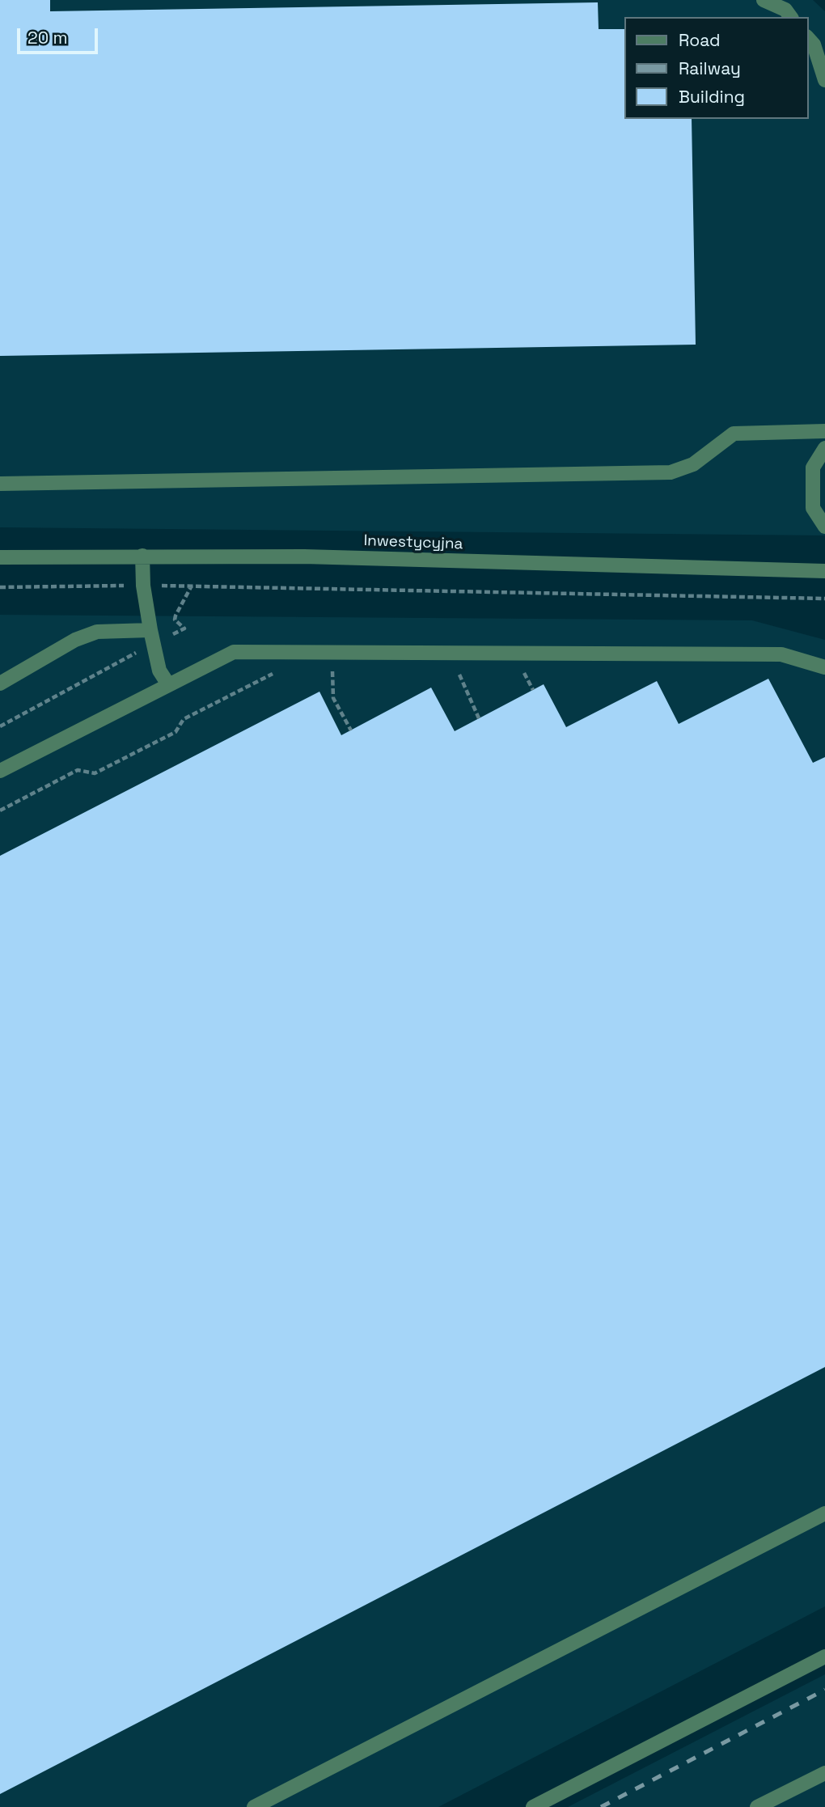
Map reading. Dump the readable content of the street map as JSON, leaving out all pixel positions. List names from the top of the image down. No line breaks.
{"streets":{"street":["Inwestycyjna"]},"legend":["Road","Railway","Building"],"scale_bar":"20 m"}
